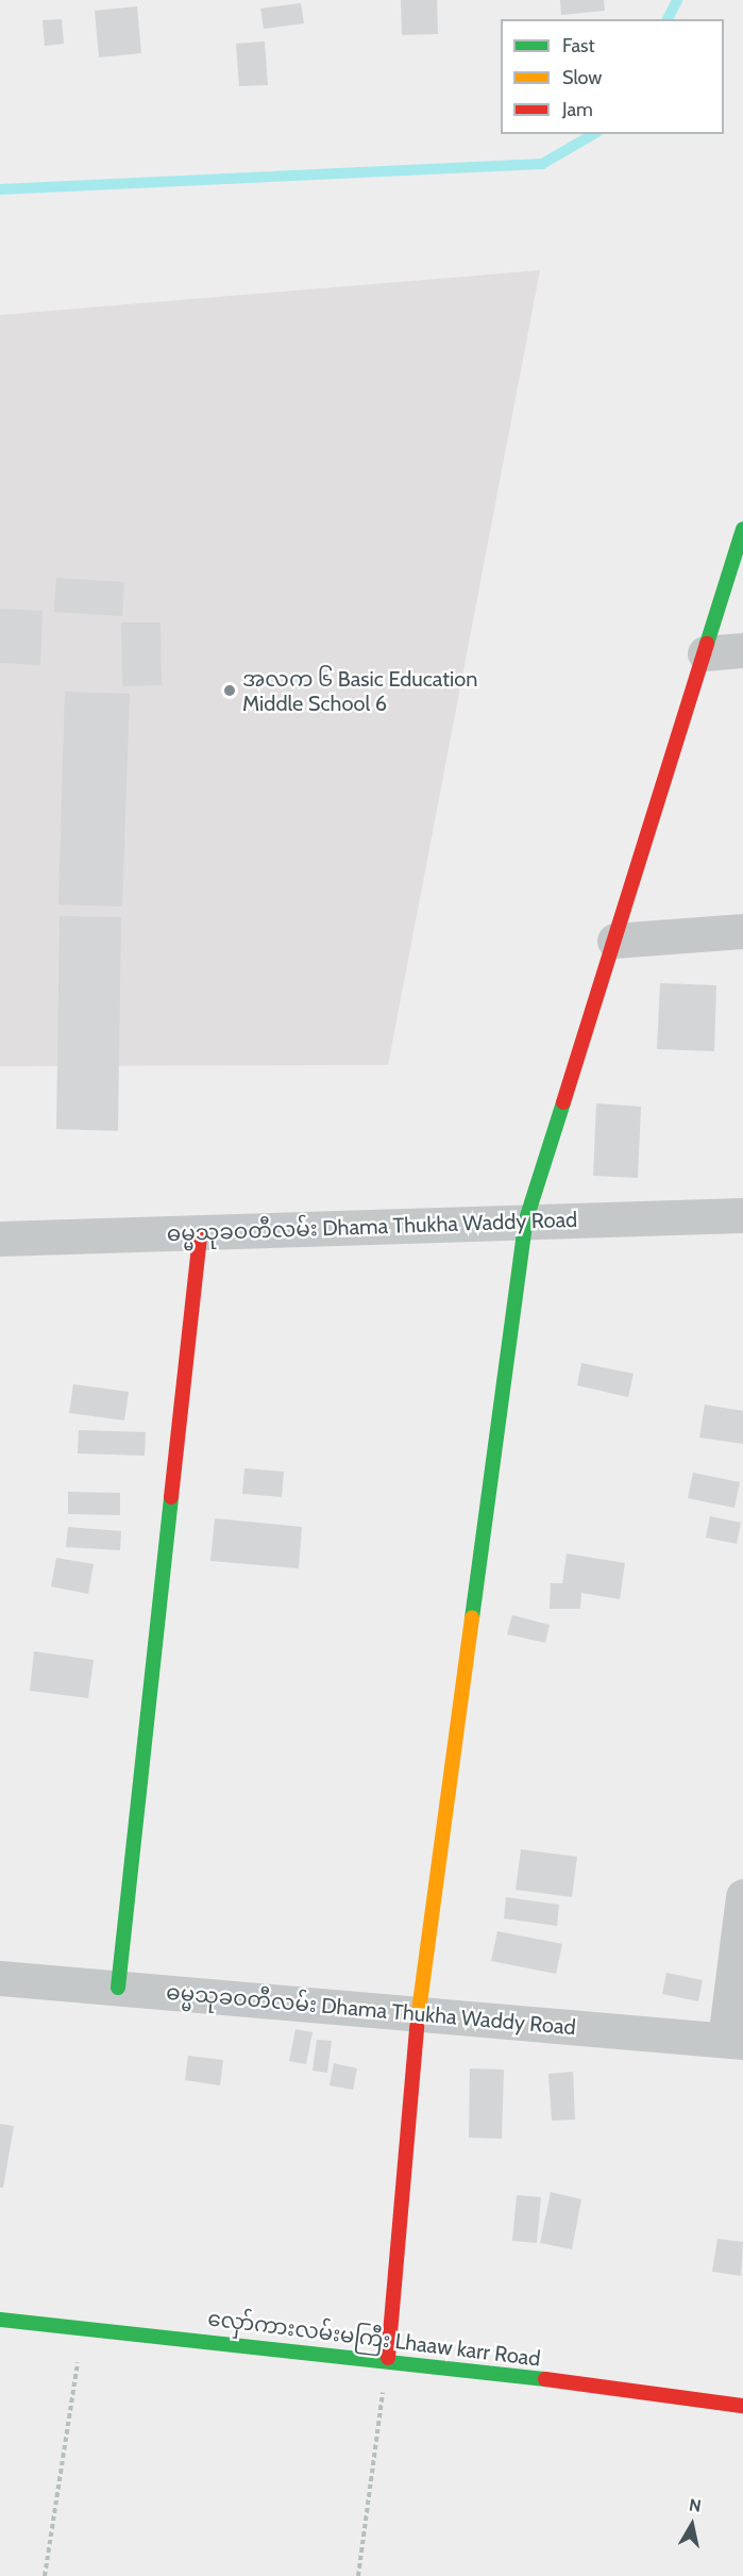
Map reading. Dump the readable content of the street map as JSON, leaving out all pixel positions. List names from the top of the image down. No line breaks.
{"streets":{"street":["ဓမ္မသုခဝတီလမ်း Dhama Thukha Waddy Road","လှော်ကားလမ်းမကြီး Lhaaw karr Road"]},"places":["အလက ၆ Basic Education Middle School 6"],"legend":["Fast","Slow","Jam"],"north":"top"}
